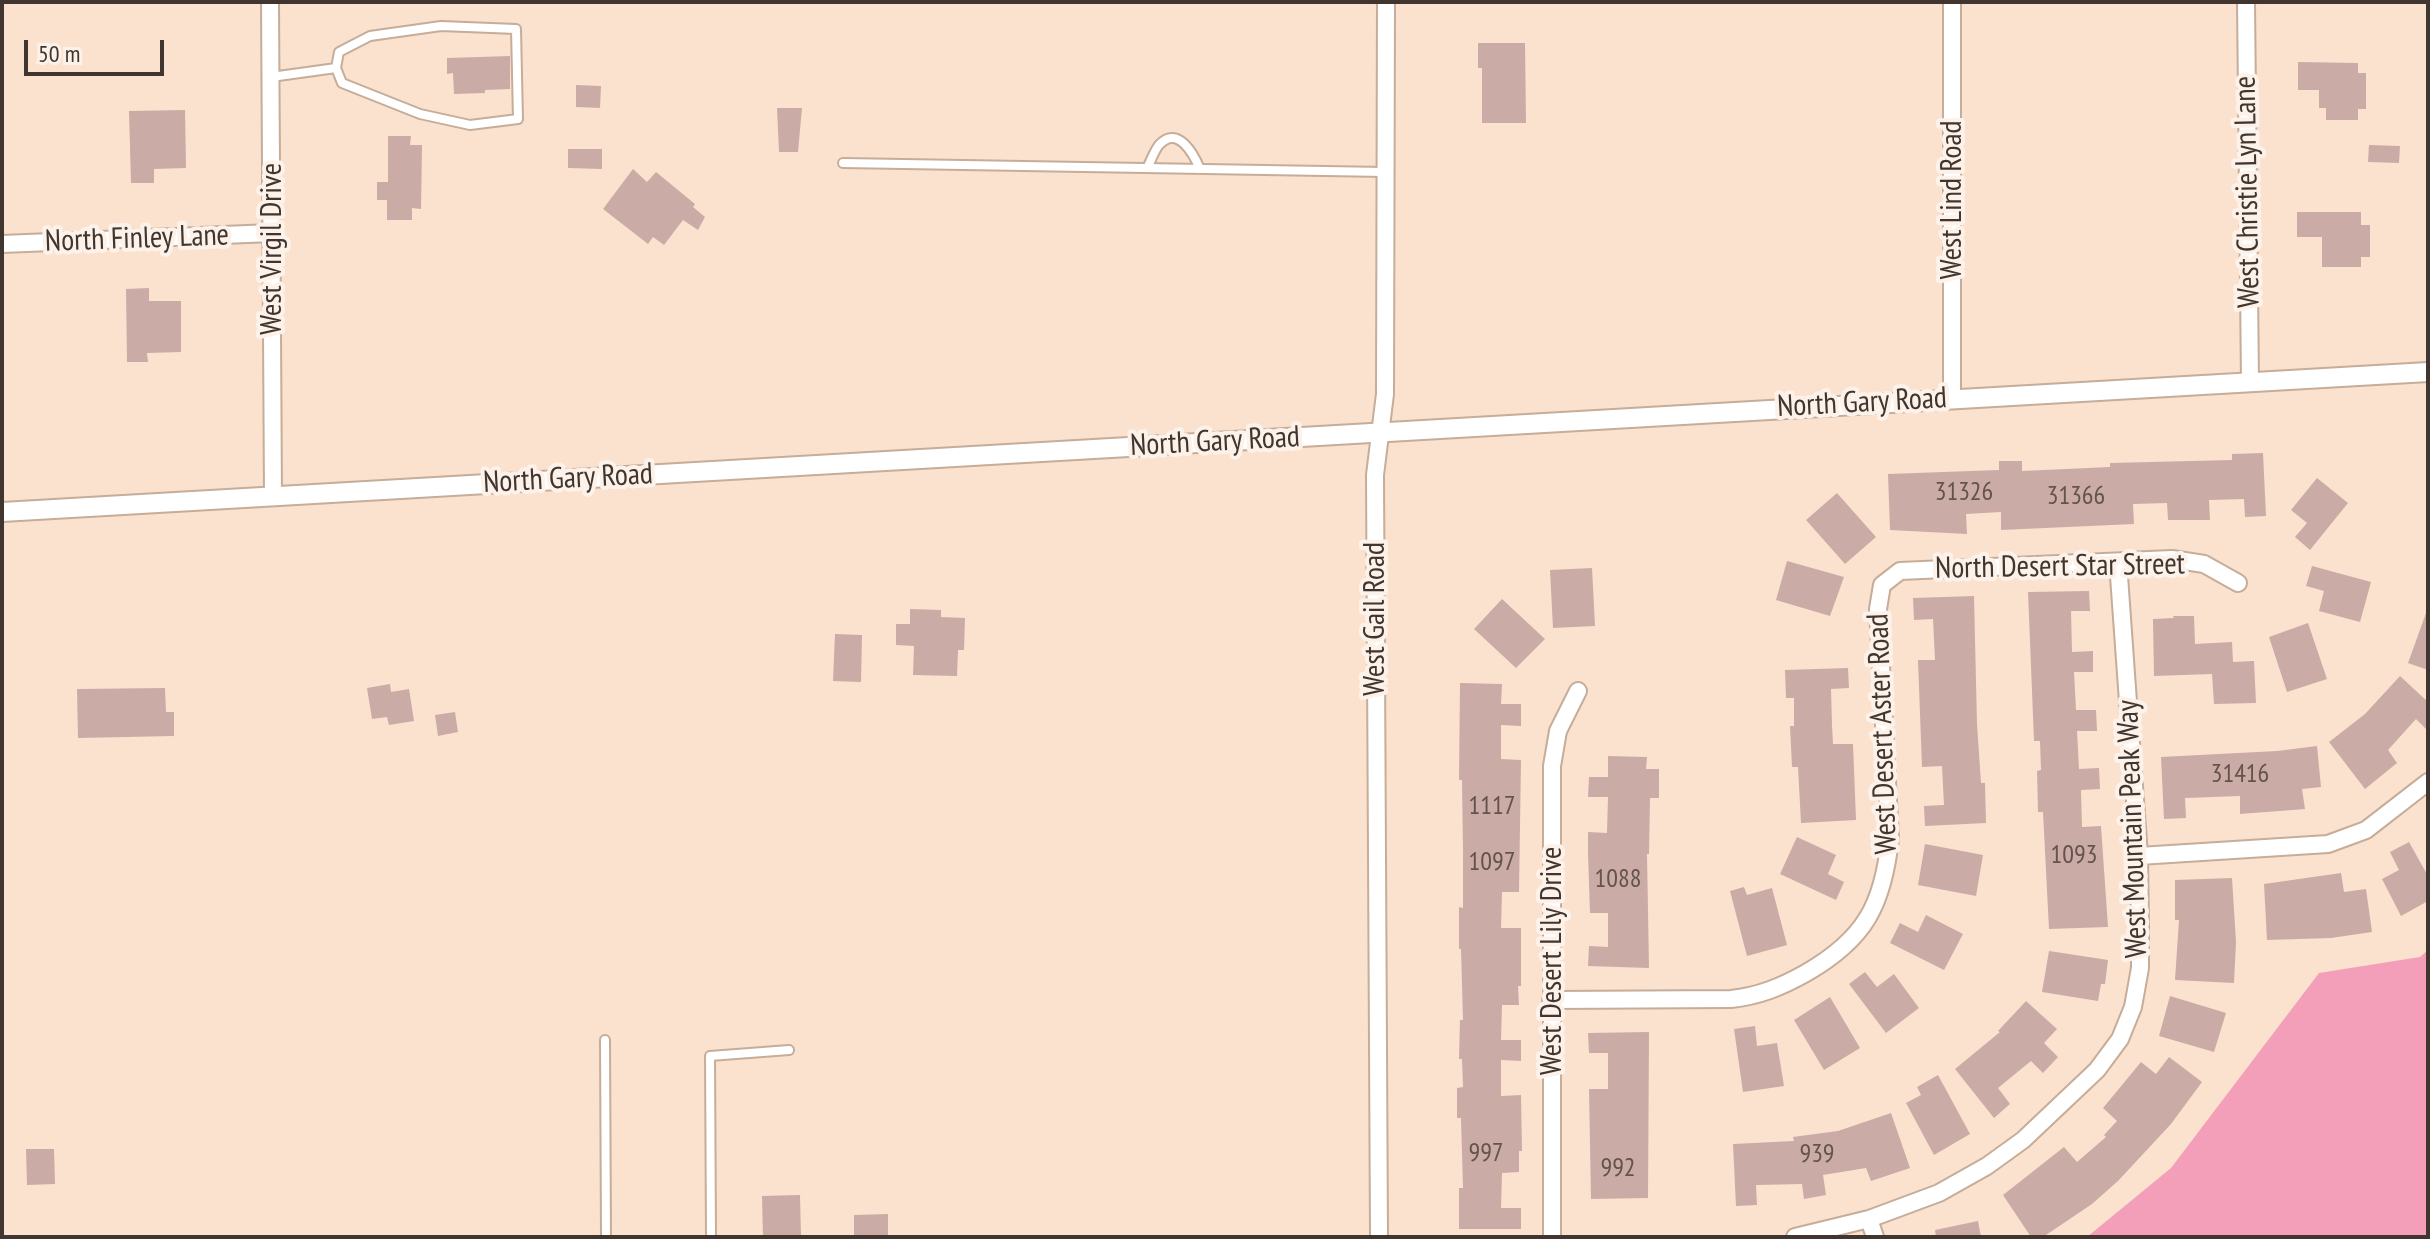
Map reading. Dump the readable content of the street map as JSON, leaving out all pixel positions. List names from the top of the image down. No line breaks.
{"streets":{"street":["West Christie Lyn Lane","West Lind Road","North Finley Lane","West Virgil Drive","North Gary Road","North Desert Star Street","West Gail Road","West Desert Aster Road","West Mountain Peak Way","West Desert Lily Drive"]},"crossings":[["West Christie Lyn Lane","North Gary Road"],["West Lind Road","North Gary Road"],["North Finley Lane","West Virgil Drive"],["West Virgil Drive","North Gary Road"],["North Gary Road","West Gail Road"],["North Desert Star Street","West Desert Aster Road"],["North Desert Star Street","West Mountain Peak Way"],["West Desert Aster Road","West Desert Lily Drive"]],"house_numbers":["31326","31366","31416","1117","1093","1097","1088","997","939","992"],"scale_bar":"50 m"}
